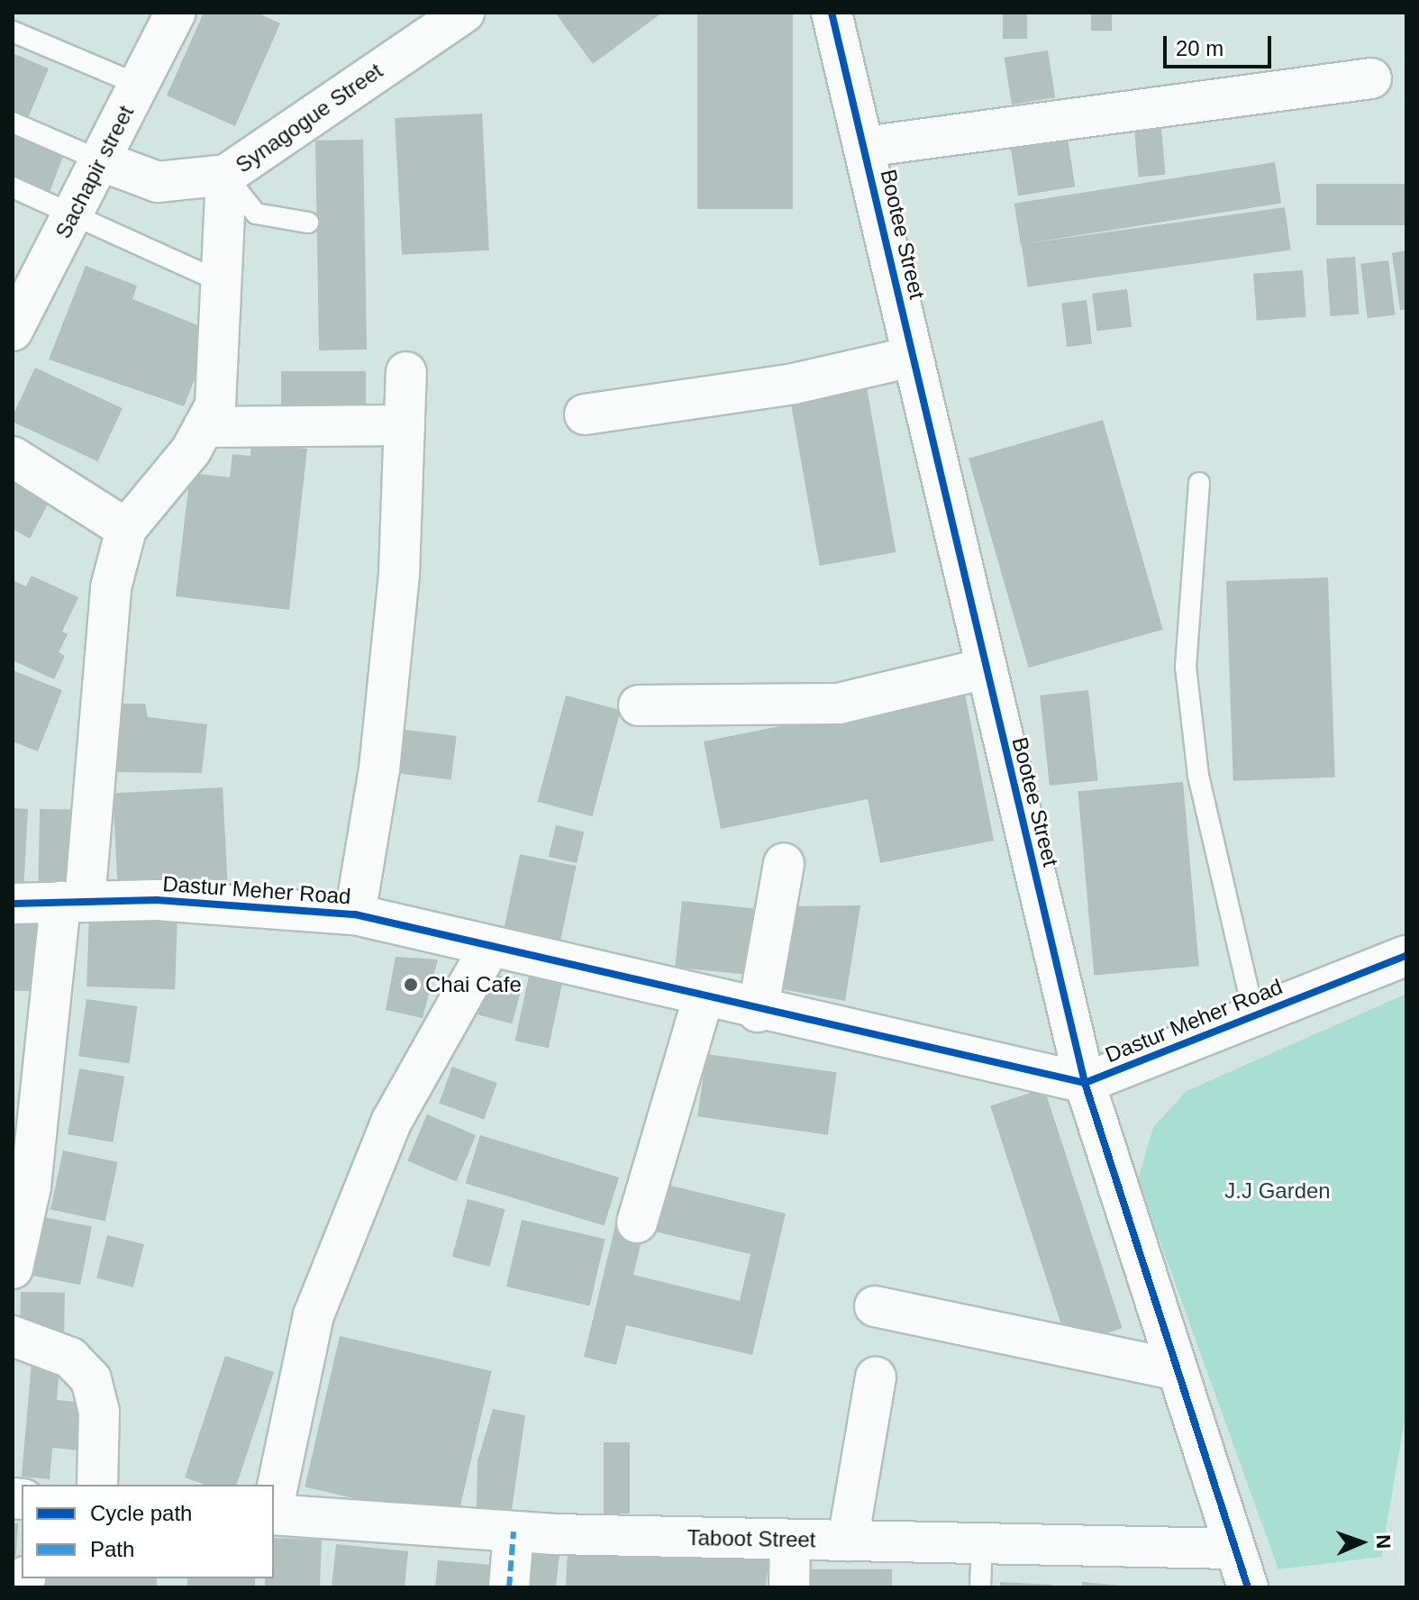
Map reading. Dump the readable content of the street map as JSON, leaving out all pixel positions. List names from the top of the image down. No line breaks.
{"streets":{"street":["Synagogue Street","Sachapir street","Bootee Street","Dastur Meher Road","Taboot Street"]},"crossings":[["Synagogue Street","Sachapir street"],["Bootee Street","Dastur Meher Road"],["Bootee Street","Taboot Street"]],"parks":["J.J Garden"],"places":["Chai Cafe"],"legend":["Cycle path","Path"],"scale_bar":"20 m","north":"right"}
